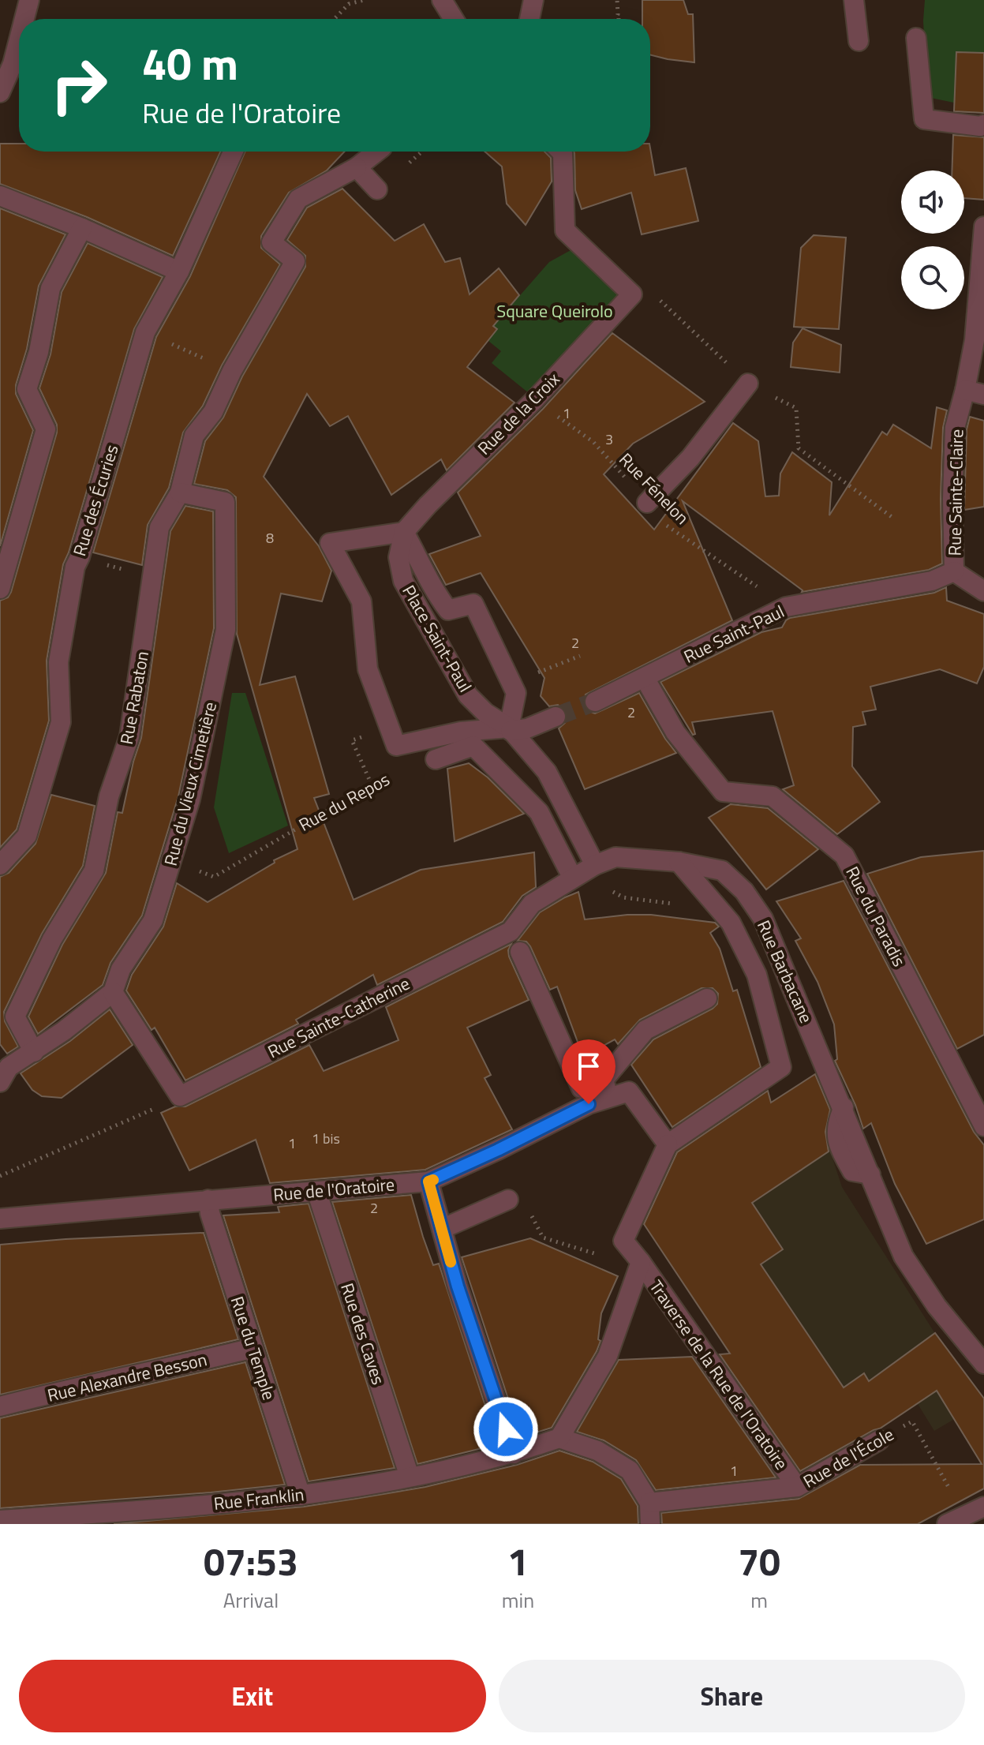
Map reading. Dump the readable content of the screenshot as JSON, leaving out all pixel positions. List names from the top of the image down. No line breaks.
{"streets":{"street":["Rue de la Croix","Rue Sainte-Claire","Rue des Écuries","Rue Saint-Paul","Place Saint-Paul","Rue Rabaton","Rue du Vieux Cimetière","Rue du Paradis","Rue Barbacane","Rue Sainte-Catherine","Rue de l'Oratoire","Rue des Caves","Rue du Temple","Traverse de la Rue de l'Oratoire","Rue Alexandre Besson","Rue de l'École","Rue Franklin"],"path":["Rue Fénelon","Rue du Repos"]},"crossings":[["Rue de la Croix","Place Saint-Paul"],["Rue Fénelon","Rue Saint-Paul"],["Rue Sainte-Claire","Rue Saint-Paul"],["Rue Saint-Paul","Rue du Paradis"],["Rue Rabaton","Rue du Vieux Cimetière"],["Rue du Vieux Cimetière","Rue du Repos"],["Rue du Vieux Cimetière","Rue Sainte-Catherine"],["Rue Barbacane","Rue Sainte-Catherine"],["Rue de l'Oratoire","Rue des Caves"],["Rue de l'Oratoire","Rue du Temple"],["Rue de l'Oratoire","Traverse de la Rue de l'Oratoire"],["Rue des Caves","Rue Franklin"],["Rue du Temple","Rue Alexandre Besson"],["Rue du Temple","Rue Franklin"],["Traverse de la Rue de l'Oratoire","Rue de l'École"]],"parks":["Square Queirolo"],"house_numbers":["1","3","8","2","2","1 bis","1","2","1"],"page":{"turn":["40 m","Rue de l'Oratoire"],"eta":["07:53","Arrival","1","min","70","m"],"buttons":["Exit","Share"]}}
